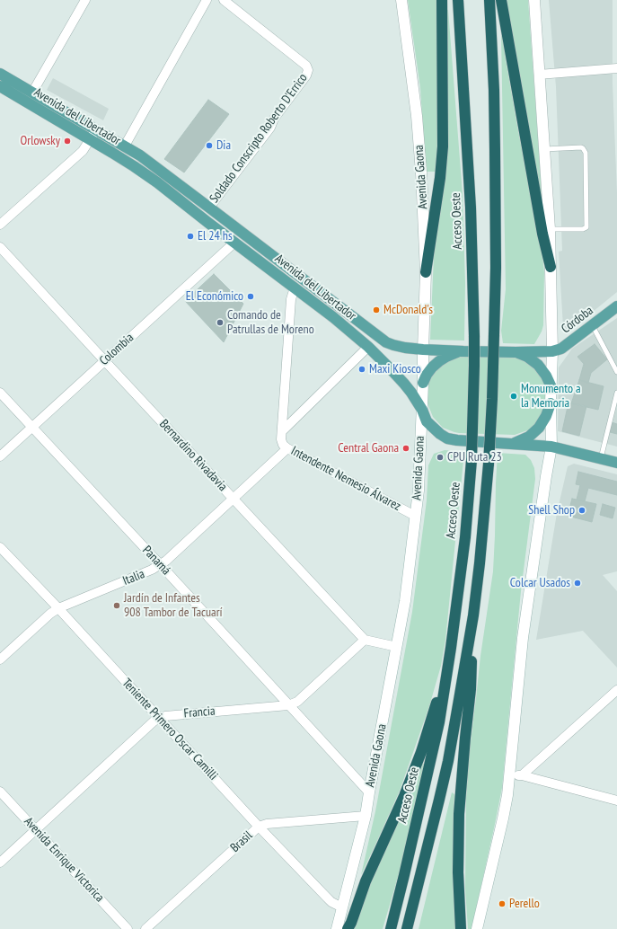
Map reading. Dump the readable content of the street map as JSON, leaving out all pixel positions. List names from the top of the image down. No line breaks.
{"streets":{"highway":["Acceso Oeste"],"main road":["Avenida del Libertador","Avenida Gaona","Córdoba"],"street":["Soldado Conscripto Roberto D'Errico","Colombia","Bernardino Rivadavia","Intendente Nemesio Álvarez","Panamá","Italia","Francia","Teniente Primero Oscar Camilli","Brasil","Avenida Enrique Victorica"]},"crossings":[["Avenida del Libertador","Soldado Conscripto Roberto D'Errico"],["Avenida del Libertador","Avenida Gaona"],["Avenida del Libertador","Córdoba"],["Avenida del Libertador","Colombia"],["Avenida del Libertador","Intendente Nemesio Álvarez"],["Avenida Gaona","Intendente Nemesio Álvarez"],["Avenida Gaona","Panamá"],["Avenida Gaona","Teniente Primero Oscar Camilli"],["Avenida Gaona","Brasil"],["Colombia","Bernardino Rivadavia"],["Colombia","Panamá"],["Bernardino Rivadavia","Italia"],["Bernardino Rivadavia","Francia"],["Intendente Nemesio Álvarez","Italia"],["Panamá","Italia"],["Panamá","Francia"],["Italia","Teniente Primero Oscar Camilli"],["Francia","Teniente Primero Oscar Camilli"],["Francia","Avenida Enrique Victorica"],["Teniente Primero Oscar Camilli","Brasil"]],"places":["Orlowsky","Dia","El 24 hs","El Económico","McDonald's","Comando de Patrullas de Moreno","Maxi Kiosco","Monumento a la Memoria","Central Gaona","CPU Ruta 23","Shell Shop","Colcar Usados","Jardín de Infantes 908 Tambor de Tacuarí","Perello"]}
